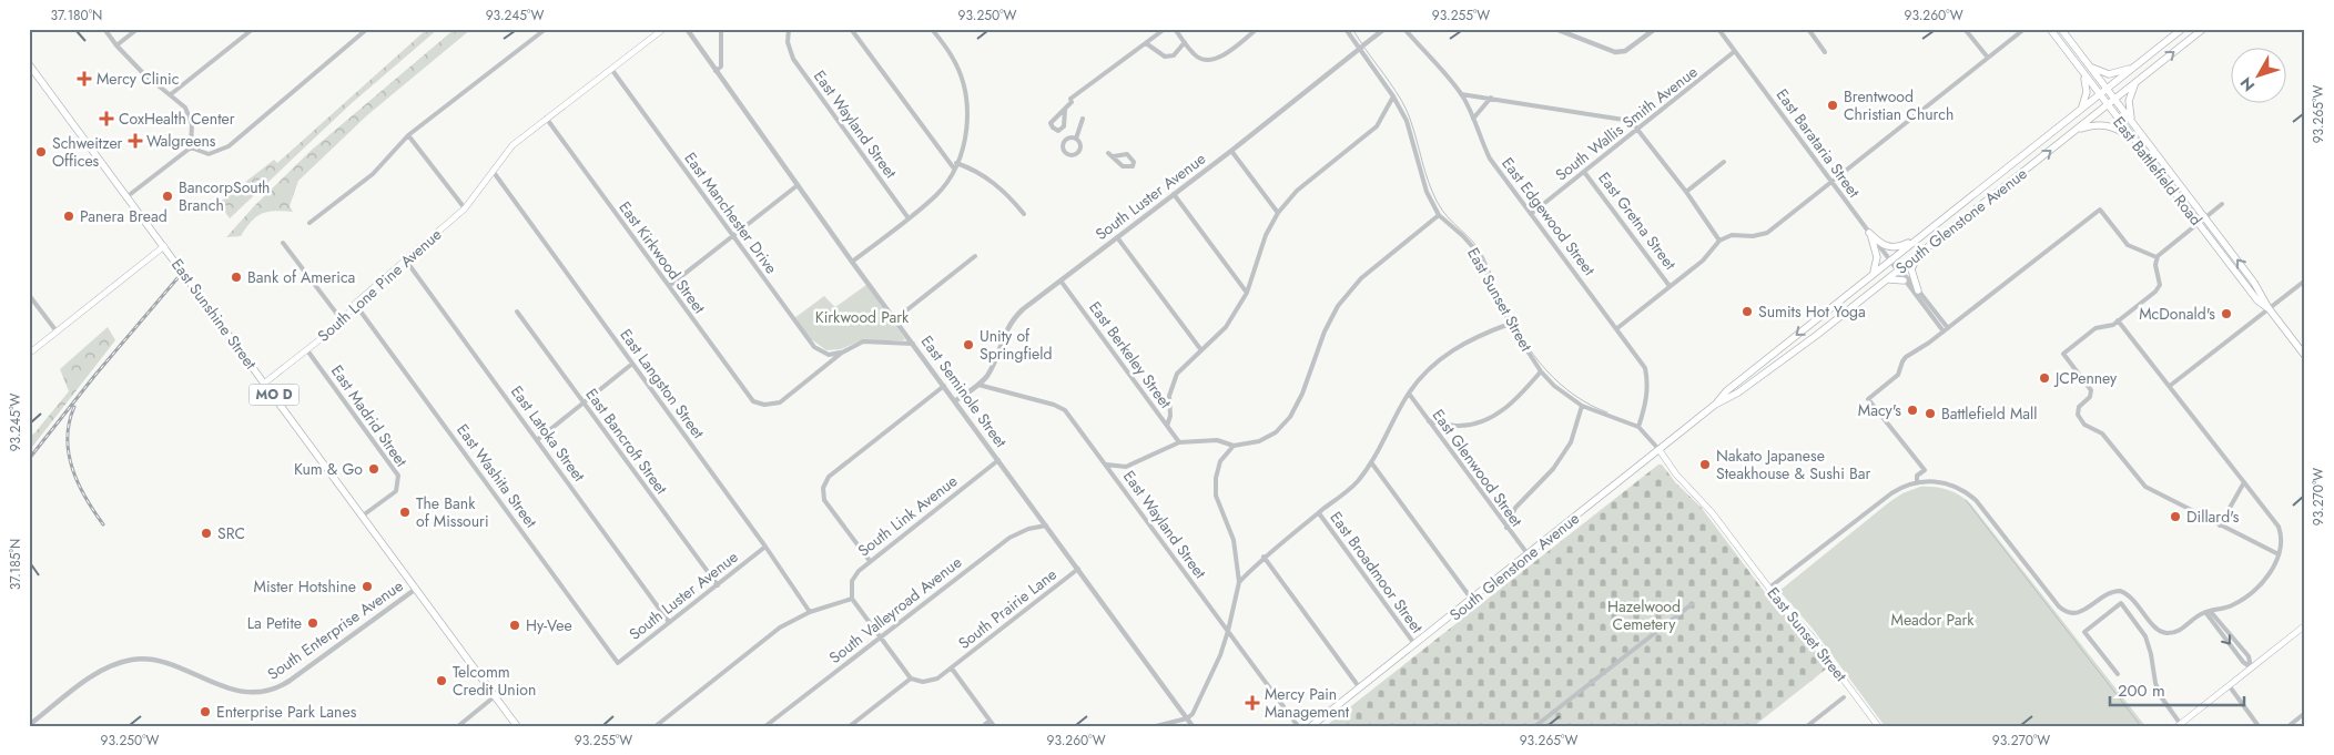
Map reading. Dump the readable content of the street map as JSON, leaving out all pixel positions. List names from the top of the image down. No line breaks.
{"streets":{"main road":["East Battlefield Road","South Glenstone Avenue","South Lone Pine Avenue","East Sunset Street","East Sunshine Street","MO D"],"street":["South Wallis Smith Avenue","East Wayland Street","East Barataria Street","South Luster Avenue","East Manchester Drive","East Edgewood Street","East Gretna Street","East Kirkwood Street","East Berkeley Street","East Langston Street","East Seminole Street","East Madrid Street","East Latoka Street","East Bancroft Street","East Glenwood Street","East Washita Street","South Link Avenue","East Broadmoor Street","South Prairie Lane","South Valleyroad Avenue","South Enterprise Avenue"]},"crossings":[["South Wallis Smith Avenue","East Barataria Street"],["South Wallis Smith Avenue","East Edgewood Street"],["South Wallis Smith Avenue","East Gretna Street"],["East Wayland Street","South Luster Avenue"],["East Barataria Street","South Glenstone Avenue"],["East Battlefield Road","South Glenstone Avenue"],["South Luster Avenue","East Sunset Street"],["South Luster Avenue","East Berkeley Street"],["South Luster Avenue","East Langston Street"],["South Luster Avenue","East Seminole Street"],["South Luster Avenue","East Latoka Street"],["South Luster Avenue","East Bancroft Street"],["South Luster Avenue","East Washita Street"],["East Manchester Drive","East Kirkwood Street"],["East Manchester Drive","South Lone Pine Avenue"],["East Edgewood Street","East Sunset Street"],["South Glenstone Avenue","East Sunset Street"],["South Glenstone Avenue","East Glenwood Street"],["South Glenstone Avenue","East Broadmoor Street"],["East Kirkwood Street","South Lone Pine Avenue"],["South Lone Pine Avenue","East Sunshine Street"],["South Lone Pine Avenue","East Langston Street"],["South Lone Pine Avenue","East Madrid Street"],["South Lone Pine Avenue","East Latoka Street"],["South Lone Pine Avenue","East Washita Street"],["East Sunshine Street","East Madrid Street"],["East Sunshine Street","South Enterprise Avenue"],["East Seminole Street","South Link Avenue"],["East Seminole Street","South Prairie Lane"],["East Seminole Street","South Valleyroad Avenue"]],"parks":["Kirkwood Park","Hazelwood Cemetery","Meador Park"],"places":{"health":["Mercy Clinic","CoxHealth Center","Walgreens","Mercy Pain Management"],"other":["Brentwood Christian Church","Schweitzer Offices","BancorpSouth Branch","Panera Bread","Bank of America","Sumits Hot Yoga","McDonald's","Unity of Springfield","JCPenney","Macy's","Battlefield Mall","Nakato Japanese Steakhouse & Sushi Bar","Kum & Go","The Bank of Missouri","Dillard's","SRC","Mister Hotshine","La Petite","Hy-Vee","Telcomm Credit Union","Enterprise Park Lanes"]},"scale_bar":"200 m","north":"bottom left","coordinates":["37.180°N","93.245°W","93.250°W","93.255°W","93.260°W","93.265°W","93.270°W","37.185°N"]}
